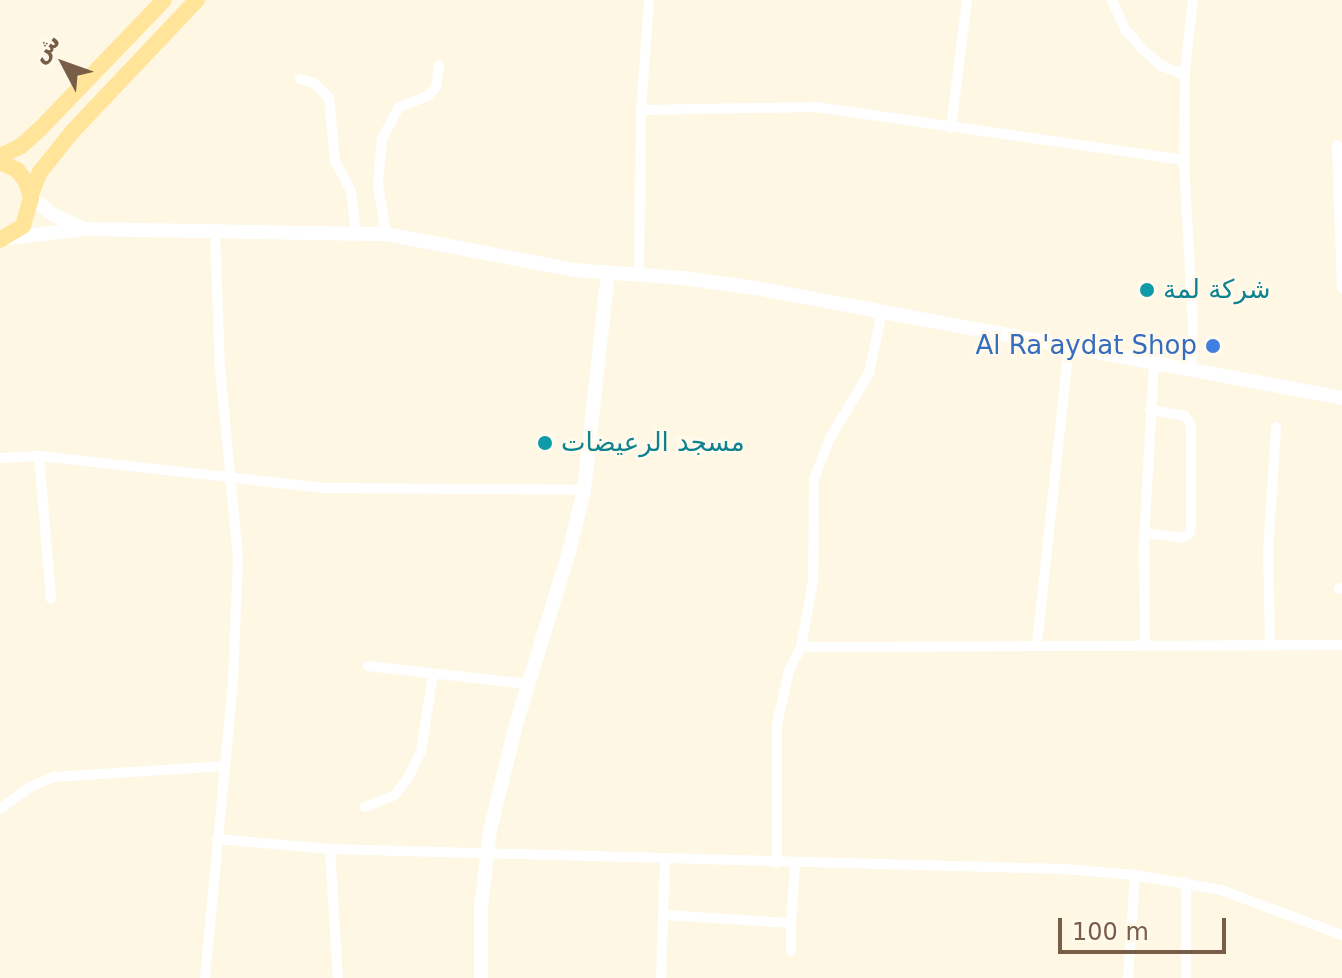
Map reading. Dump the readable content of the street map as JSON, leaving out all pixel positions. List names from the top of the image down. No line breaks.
{"places":["شركة لمة","Al Ra'aydat Shop","مسجد الرعيضات"],"scale_bar":"100 m","north":"top left"}
